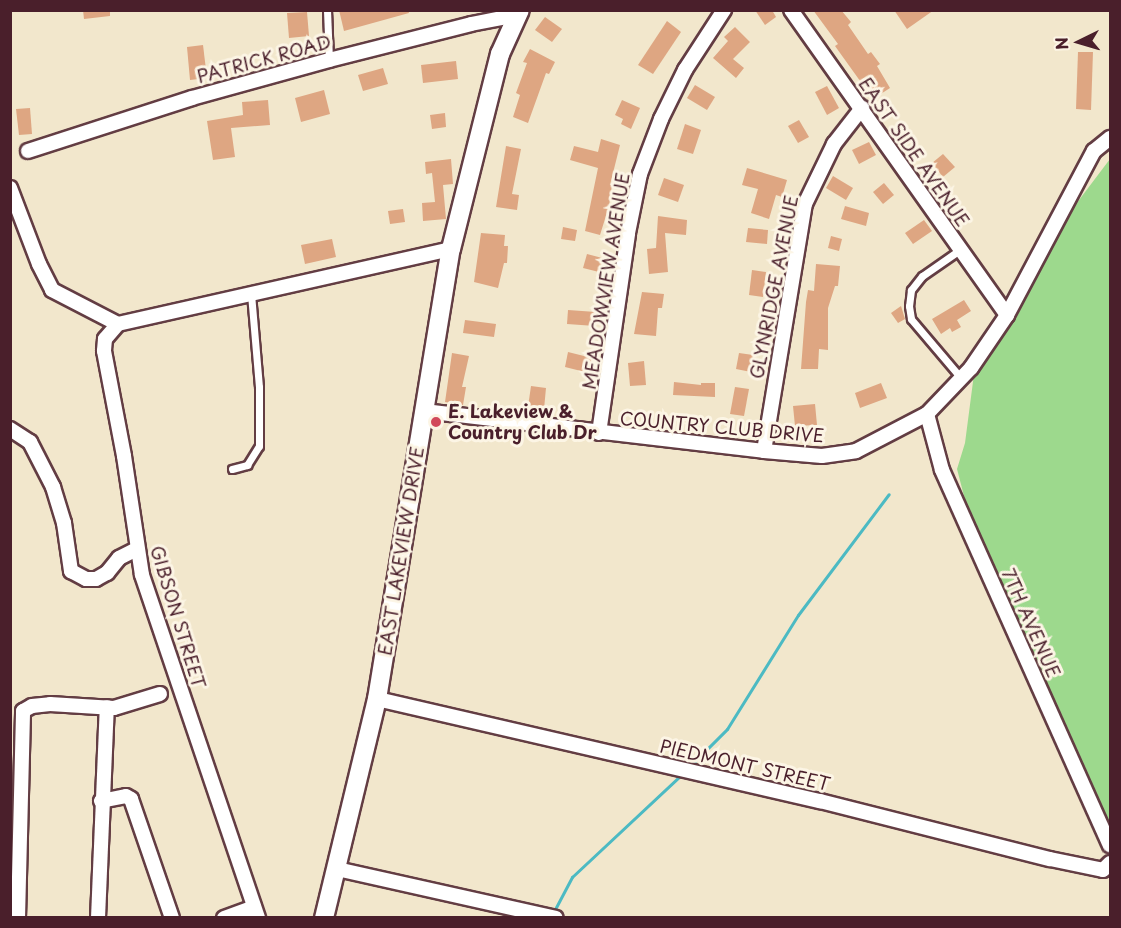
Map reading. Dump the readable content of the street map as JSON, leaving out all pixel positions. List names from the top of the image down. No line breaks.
{"streets":{"street":["PATRICK ROAD","EAST SIDE AVENUE","MEADOWVIEW AVENUE","GLYNRIDGE AVENUE","COUNTRY CLUB DRIVE","EAST LAKEVIEW DRIVE","GIBSON STREET","7TH AVENUE","PIEDMONT STREET"]},"crossings":[["PATRICK ROAD","EAST LAKEVIEW DRIVE"],["EAST SIDE AVENUE","GLYNRIDGE AVENUE"],["EAST SIDE AVENUE","COUNTRY CLUB DRIVE"],["MEADOWVIEW AVENUE","COUNTRY CLUB DRIVE"],["GLYNRIDGE AVENUE","COUNTRY CLUB DRIVE"],["COUNTRY CLUB DRIVE","EAST LAKEVIEW DRIVE"],["COUNTRY CLUB DRIVE","7TH AVENUE"],["EAST LAKEVIEW DRIVE","PIEDMONT STREET"]],"places":["E. Lakeview & Country Club Dr"],"north":"left"}
